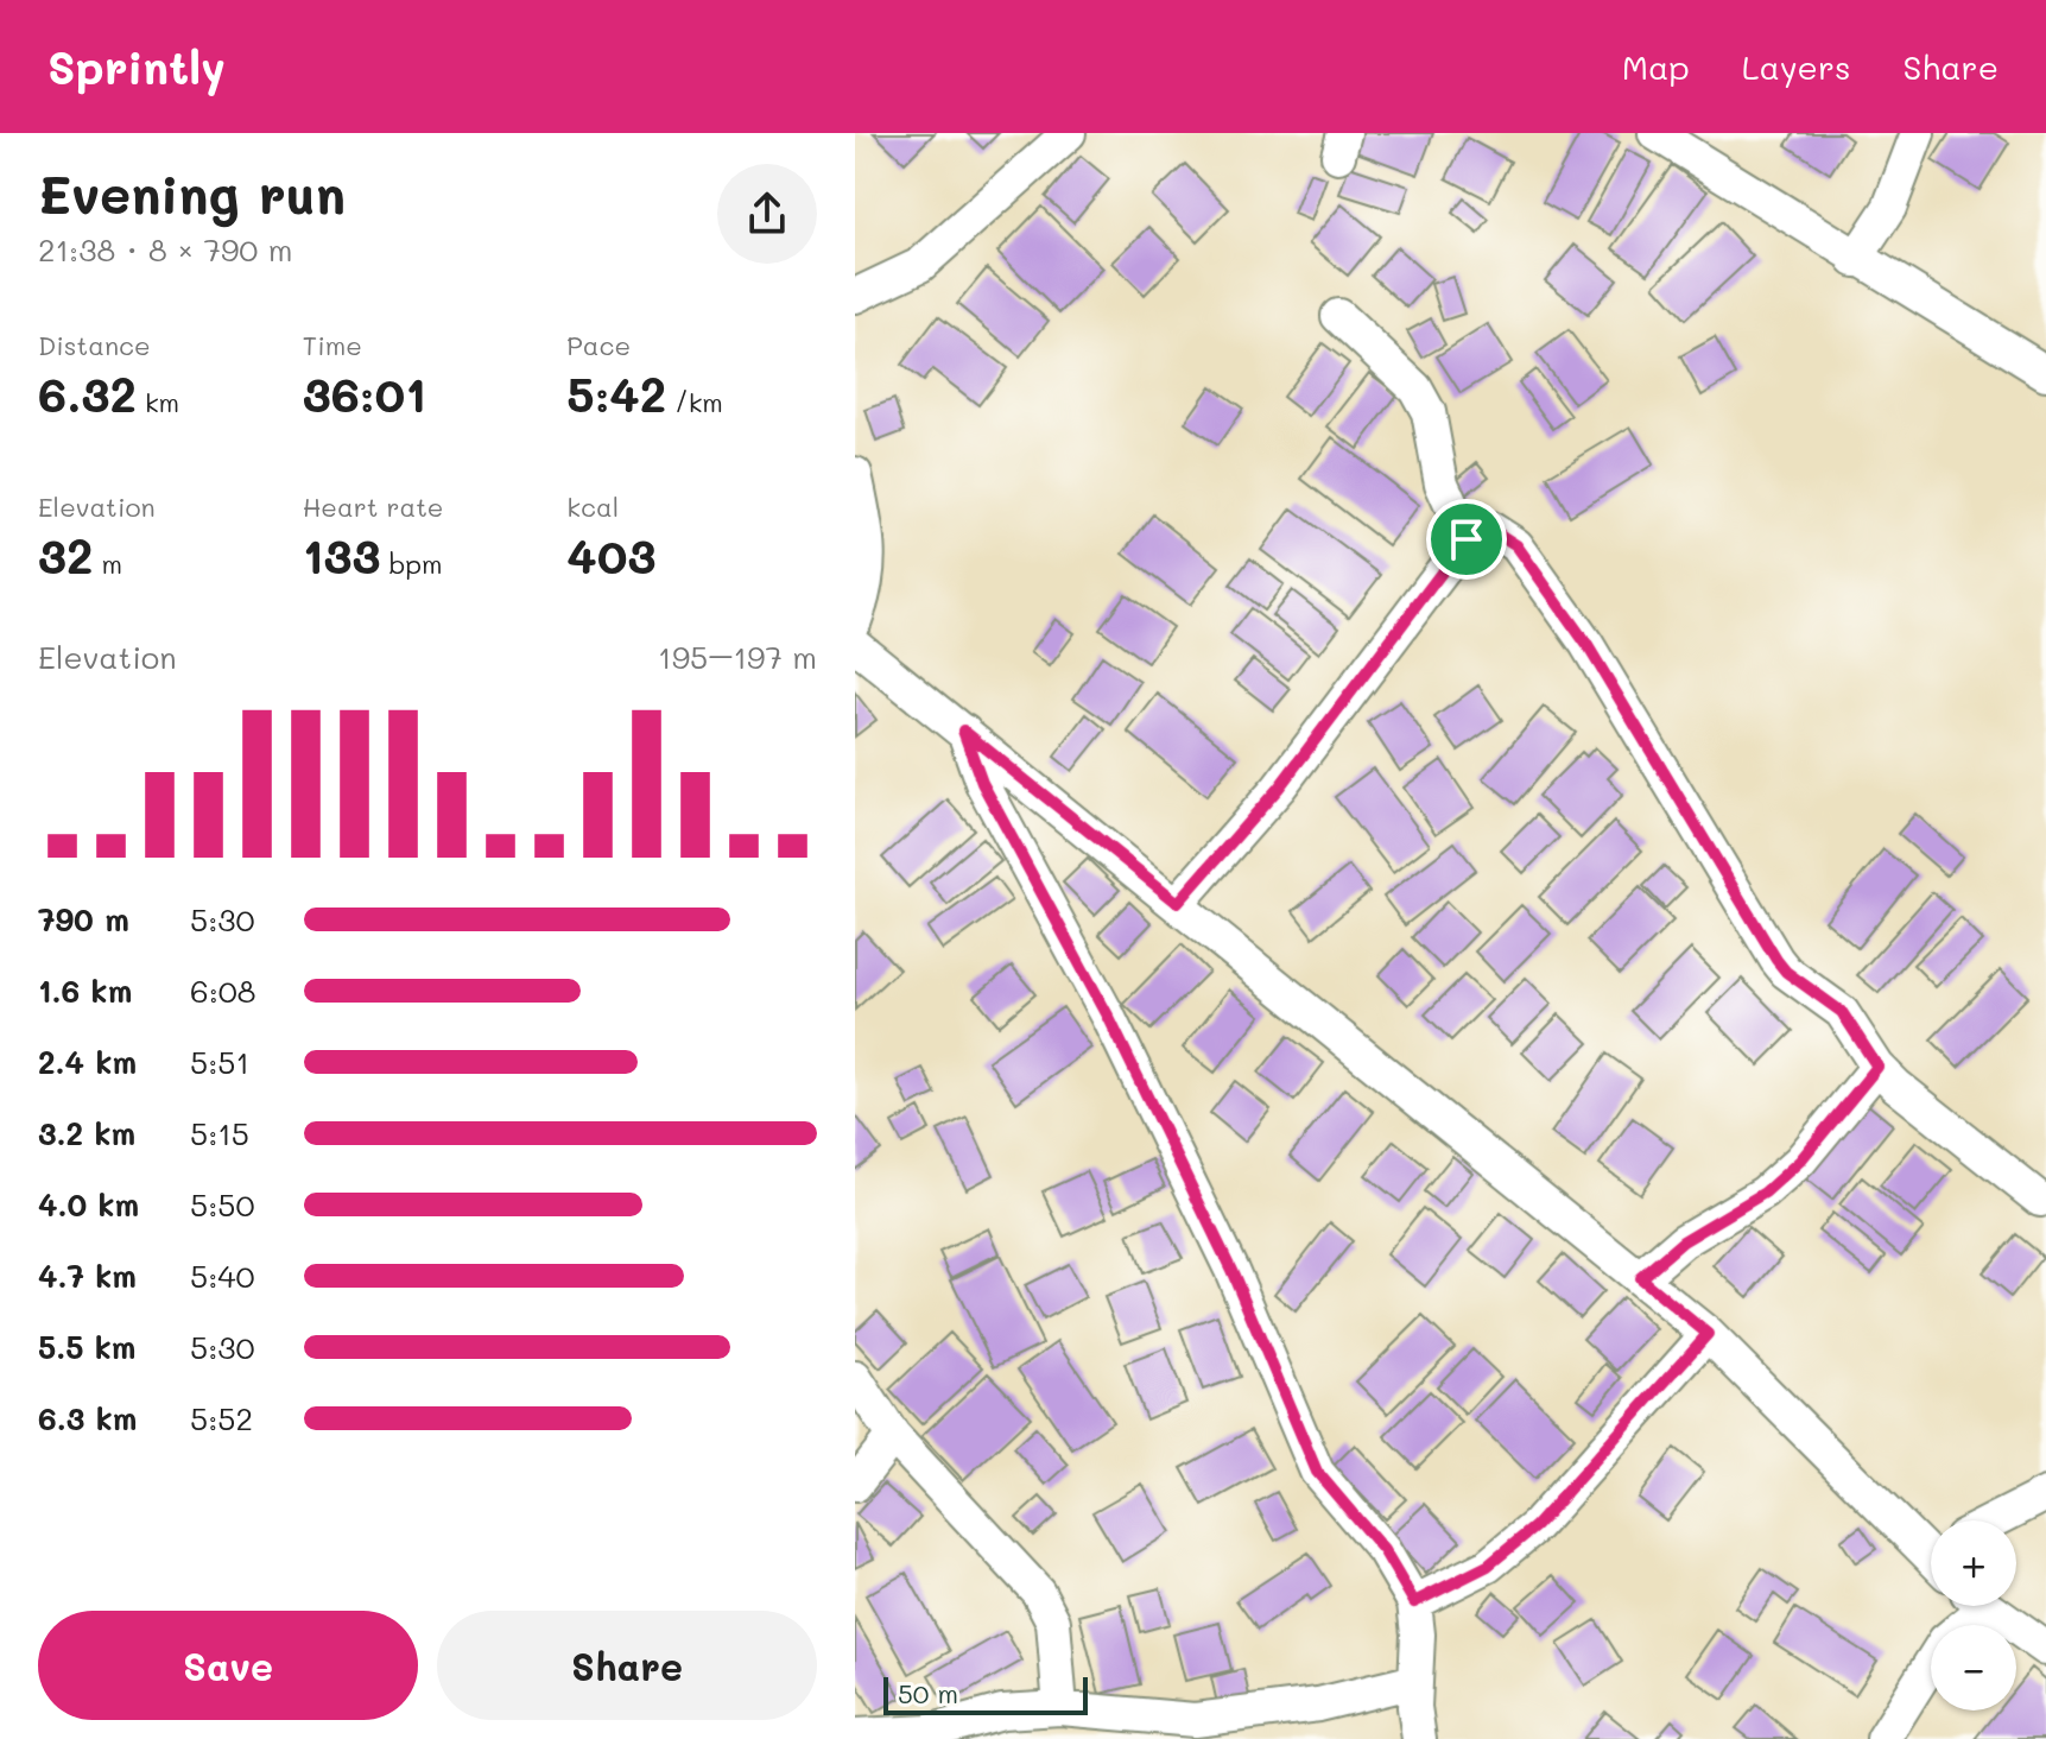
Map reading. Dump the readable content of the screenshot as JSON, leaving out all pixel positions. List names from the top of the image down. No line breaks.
{"scale_bar":"50 m","page":{"header":"Sprintly","nav":["Map","Layers","Share"],"heading":["Evening run","21:38 · 8 × 790 m"],"stats":[["Distance","6.32 km"],["Time","36:01"],["Pace","5:42 /km"],["Elevation","32 m"],["Heart rate","133 bpm"],["kcal","403"]],"chart":["Elevation","195–197 m"],"list":[{"name":"790 m","note":"5:30"},{"name":"1.6 km","note":"6:08"},{"name":"2.4 km","note":"5:51"},{"name":"3.2 km","note":"5:15"},{"name":"4.0 km","note":"5:50"},{"name":"4.7 km","note":"5:40"},{"name":"5.5 km","note":"5:30"},{"name":"6.3 km","note":"5:52"}],"map_buttons":["+","−"],"buttons":["Save","Share"],"scale":"50 m"}}
